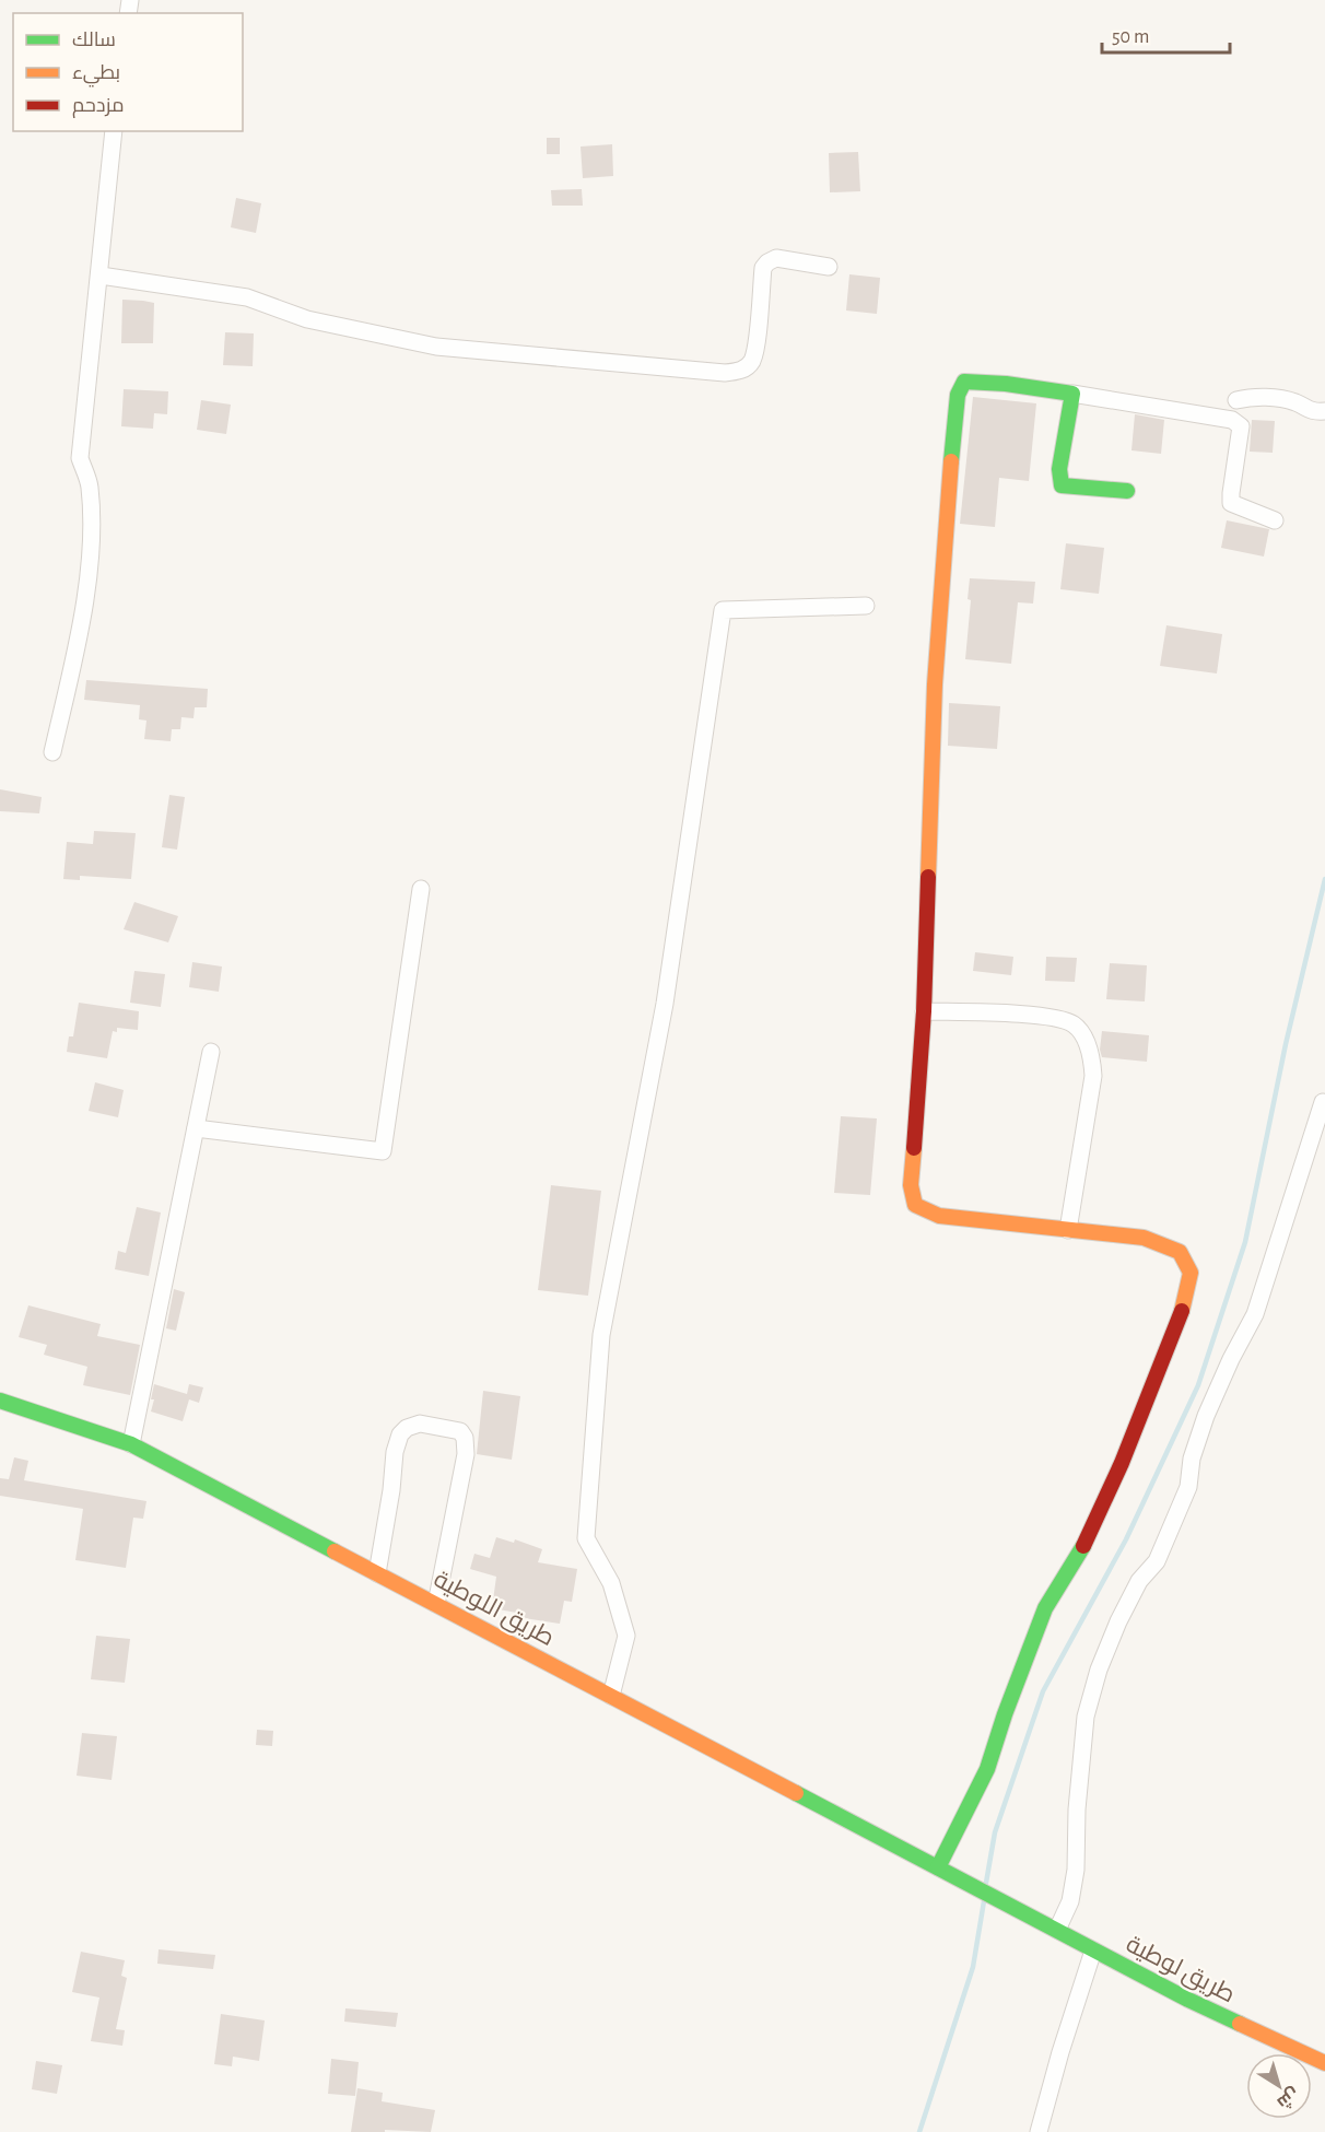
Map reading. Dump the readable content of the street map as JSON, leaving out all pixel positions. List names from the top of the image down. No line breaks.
{"streets":{"street":["طريق اللوطية","طريق لوطية"]},"crossings":[["طريق اللوطية","طريق لوطية"]],"legend":["سالك","بطيء","مزدحم"],"scale_bar":"50 m","north":"bottom right"}
